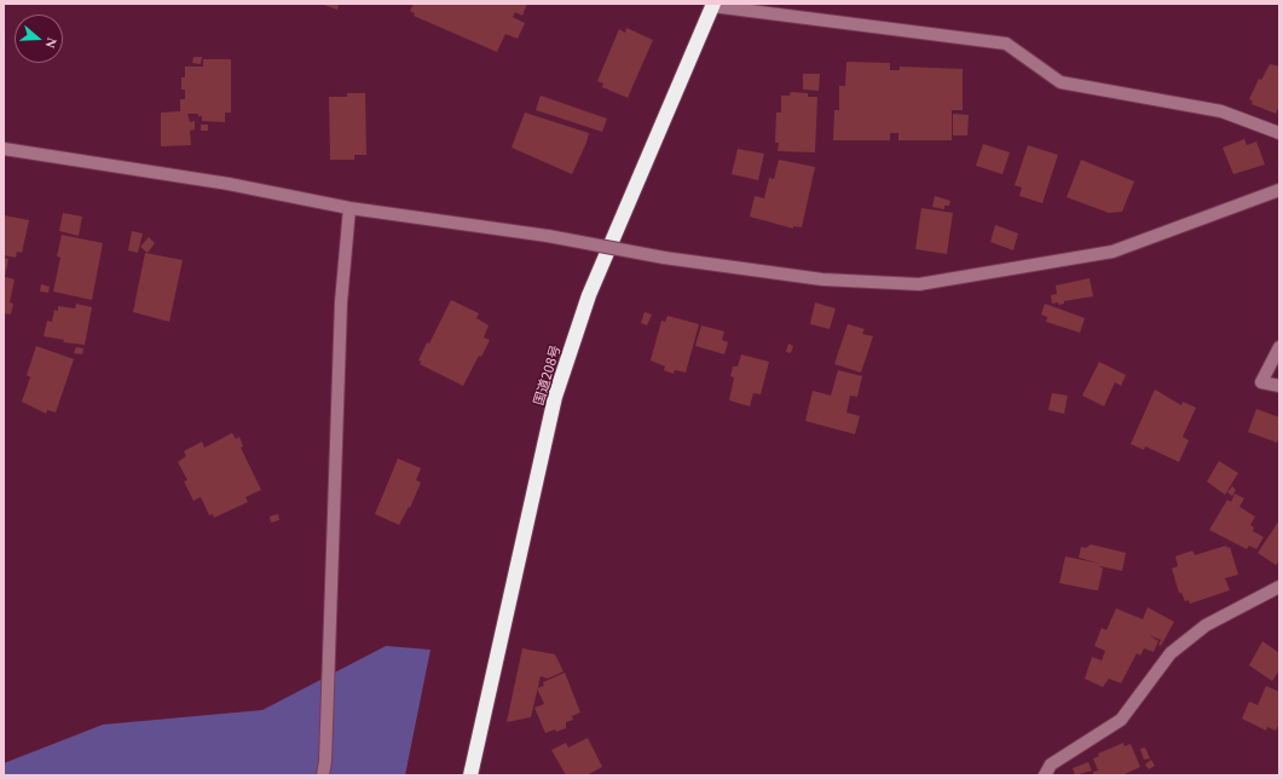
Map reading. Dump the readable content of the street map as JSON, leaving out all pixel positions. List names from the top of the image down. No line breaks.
{"streets":{"highway":["国道208号"]},"north":"right"}
